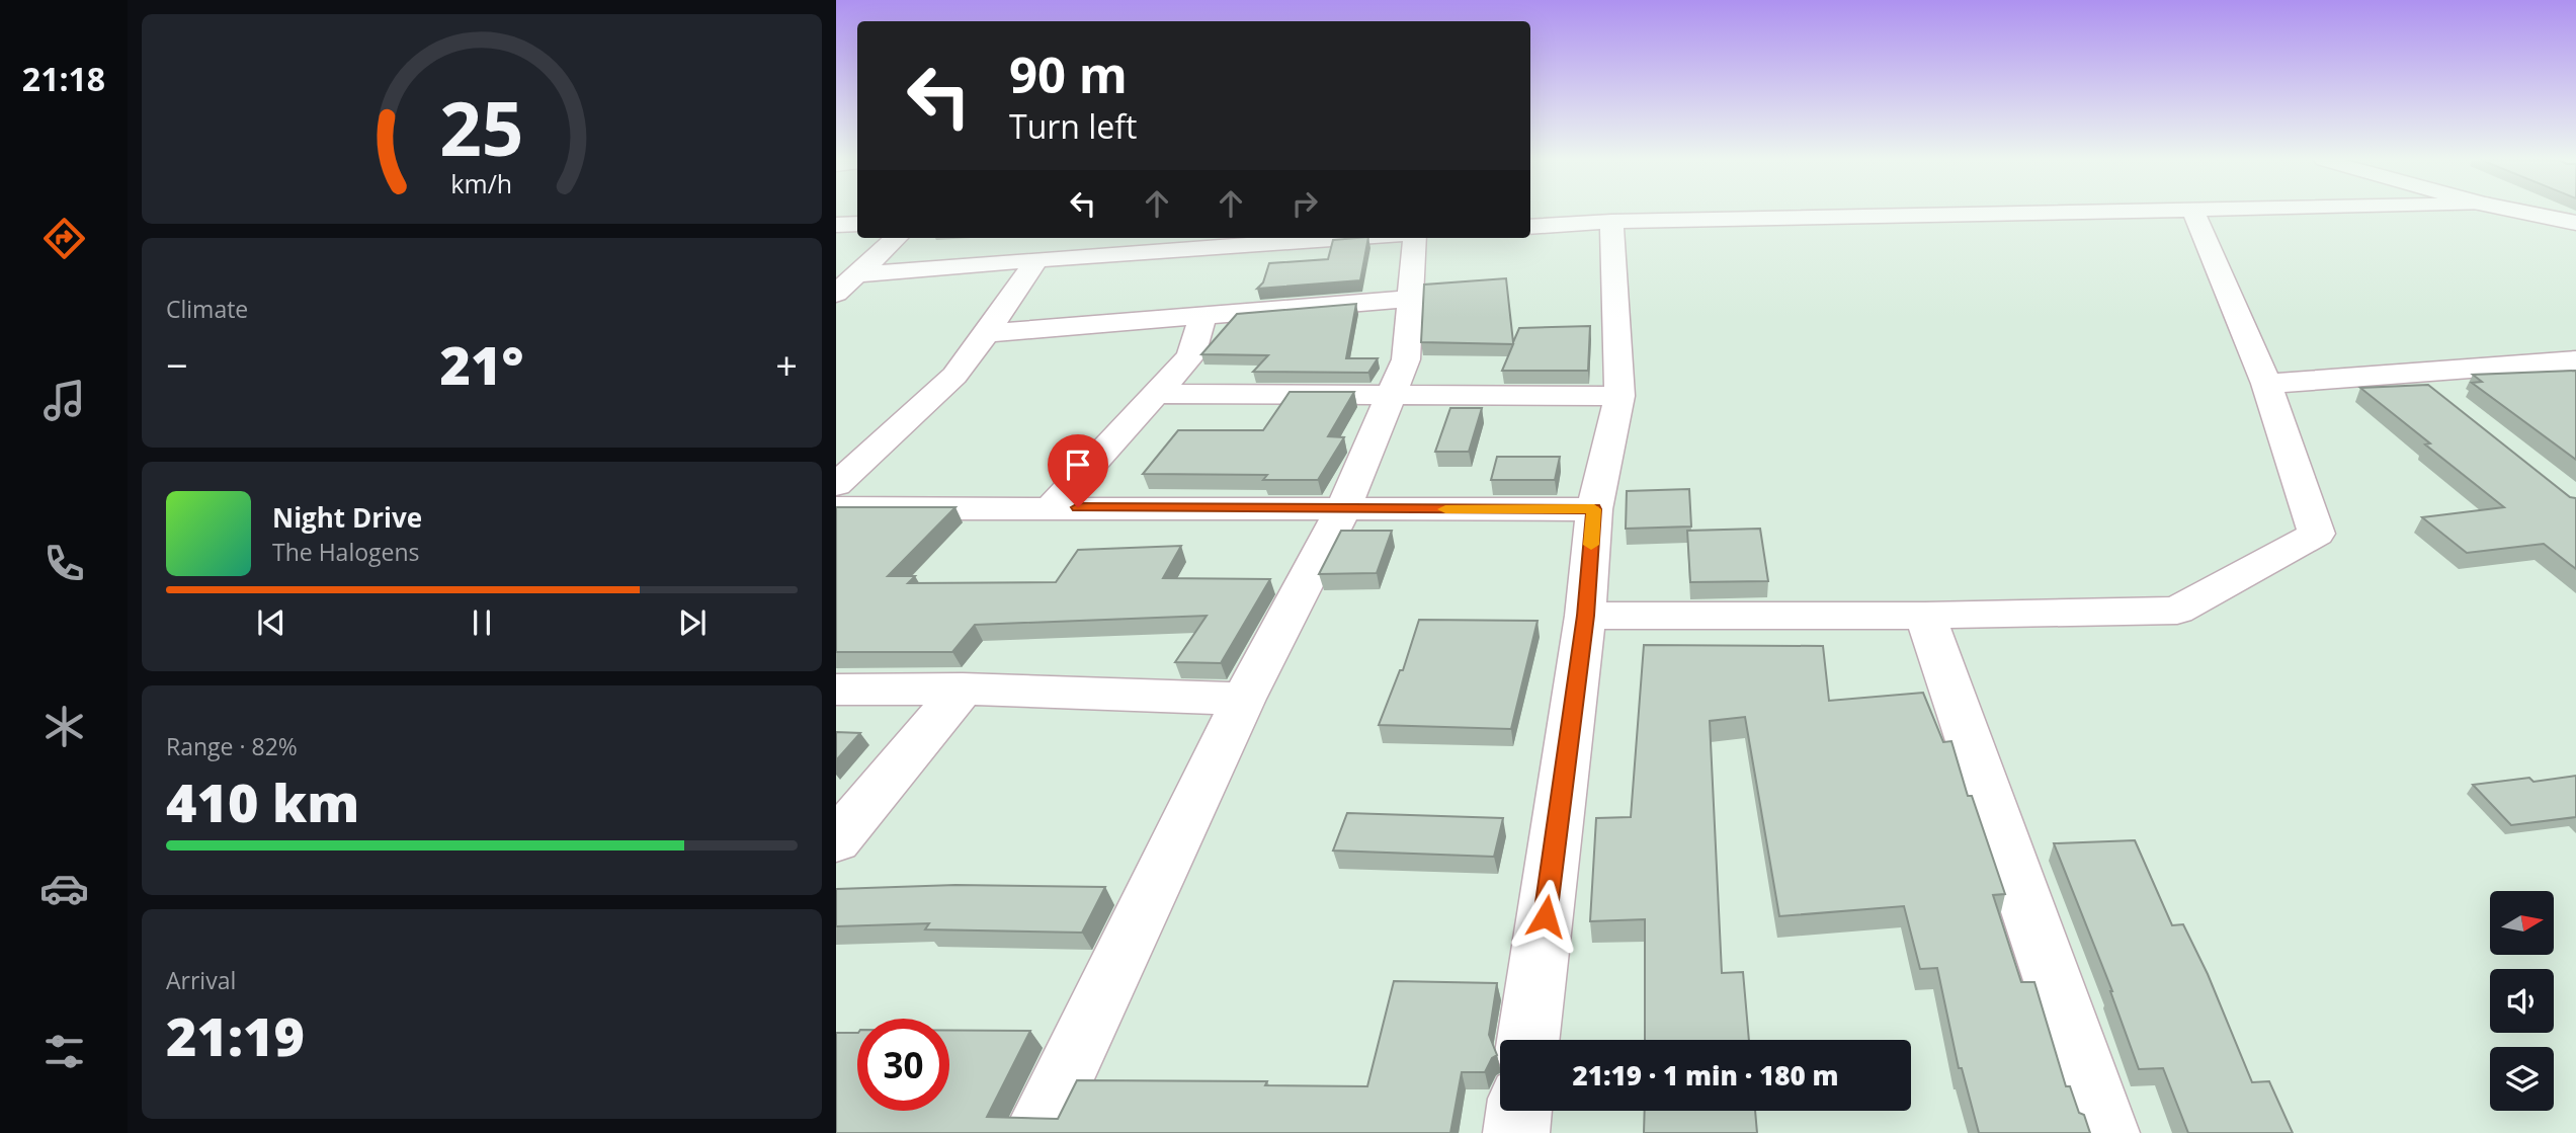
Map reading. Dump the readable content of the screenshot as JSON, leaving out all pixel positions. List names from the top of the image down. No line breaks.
{"north":"right","page":{"tabs":"21:18","turn":["90 m","Turn left"],"tile":["Climate",["Range · 82%","410 km"],["Arrival","21:19"]],"heat":["−","21°","+"],"song":["Night Drive","The Halogens"],"limit":"30","trip":"21:19 · 1 min · 180 m","gauge":["25","km/h"]}}
